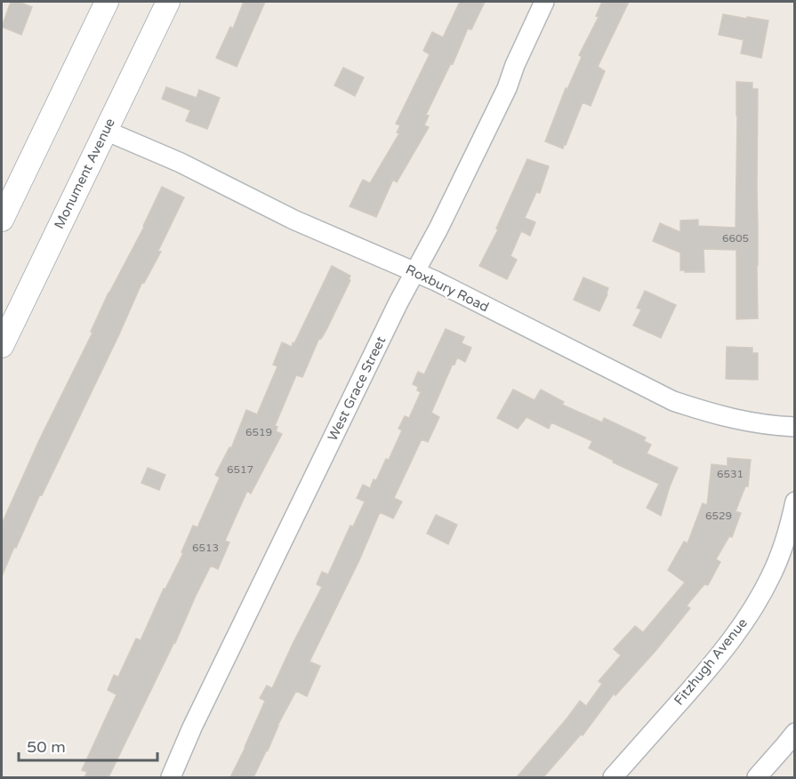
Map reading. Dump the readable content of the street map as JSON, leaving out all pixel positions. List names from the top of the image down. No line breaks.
{"streets":{"street":["Monument Avenue","Roxbury Road","West Grace Street","Fitzhugh Avenue"]},"crossings":[["Monument Avenue","Roxbury Road"],["Roxbury Road","West Grace Street"]],"house_numbers":["6605","6519","6517","6531","6529","6513"],"scale_bar":"50 m"}
